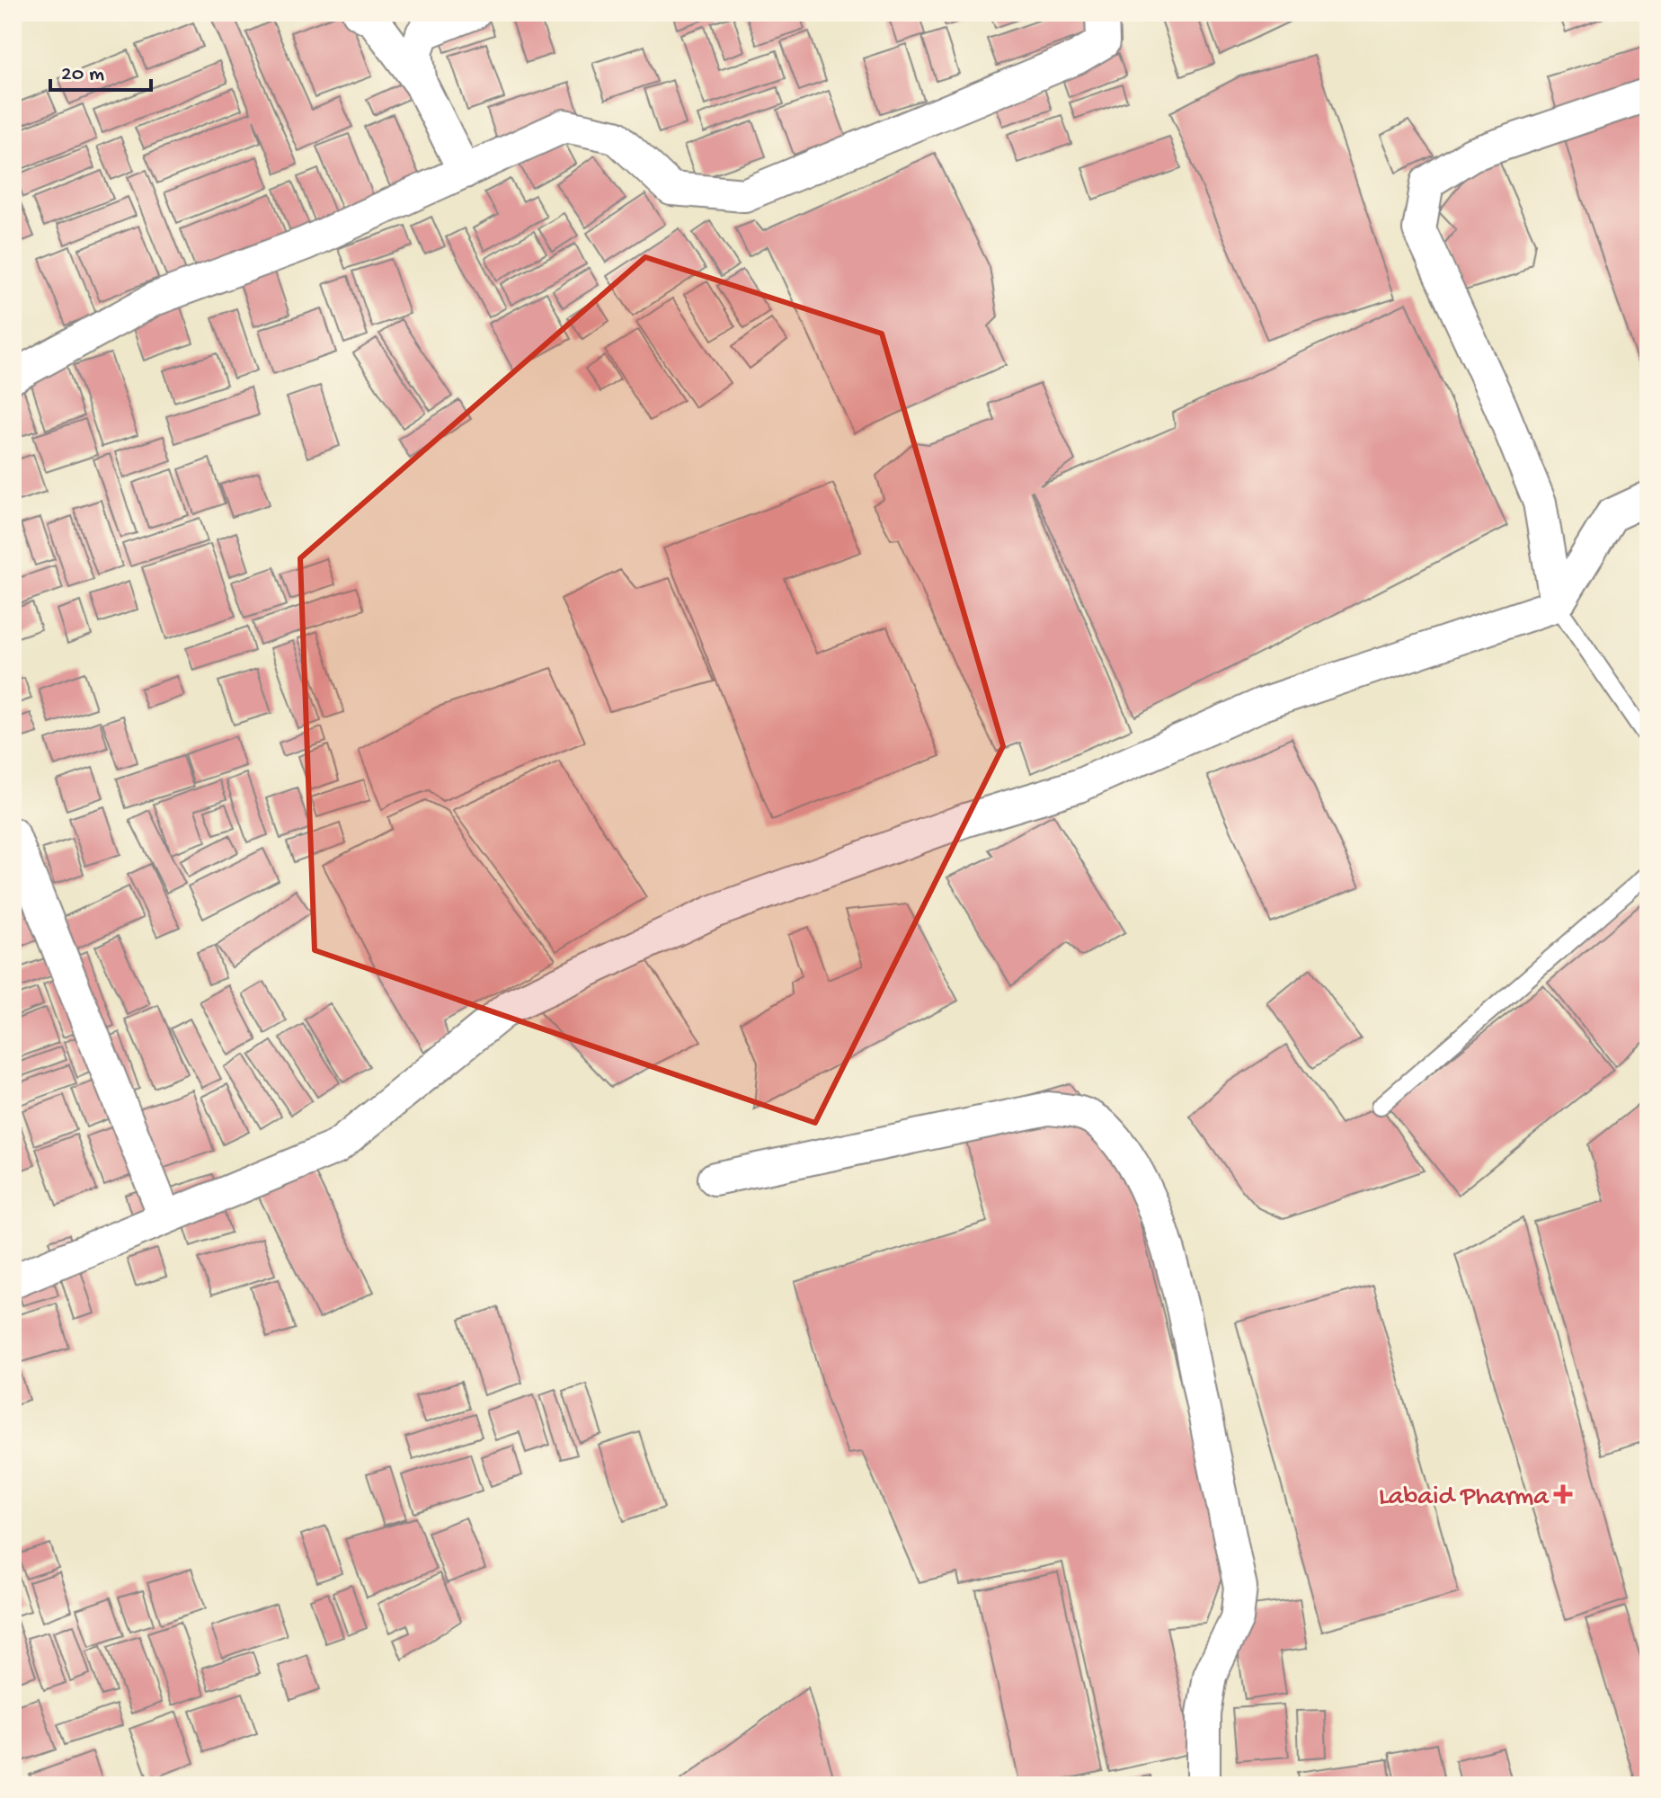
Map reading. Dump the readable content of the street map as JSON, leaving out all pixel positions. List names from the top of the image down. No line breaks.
{"places":{"health":["Labaid Pharma"]},"scale_bar":"20 m"}
